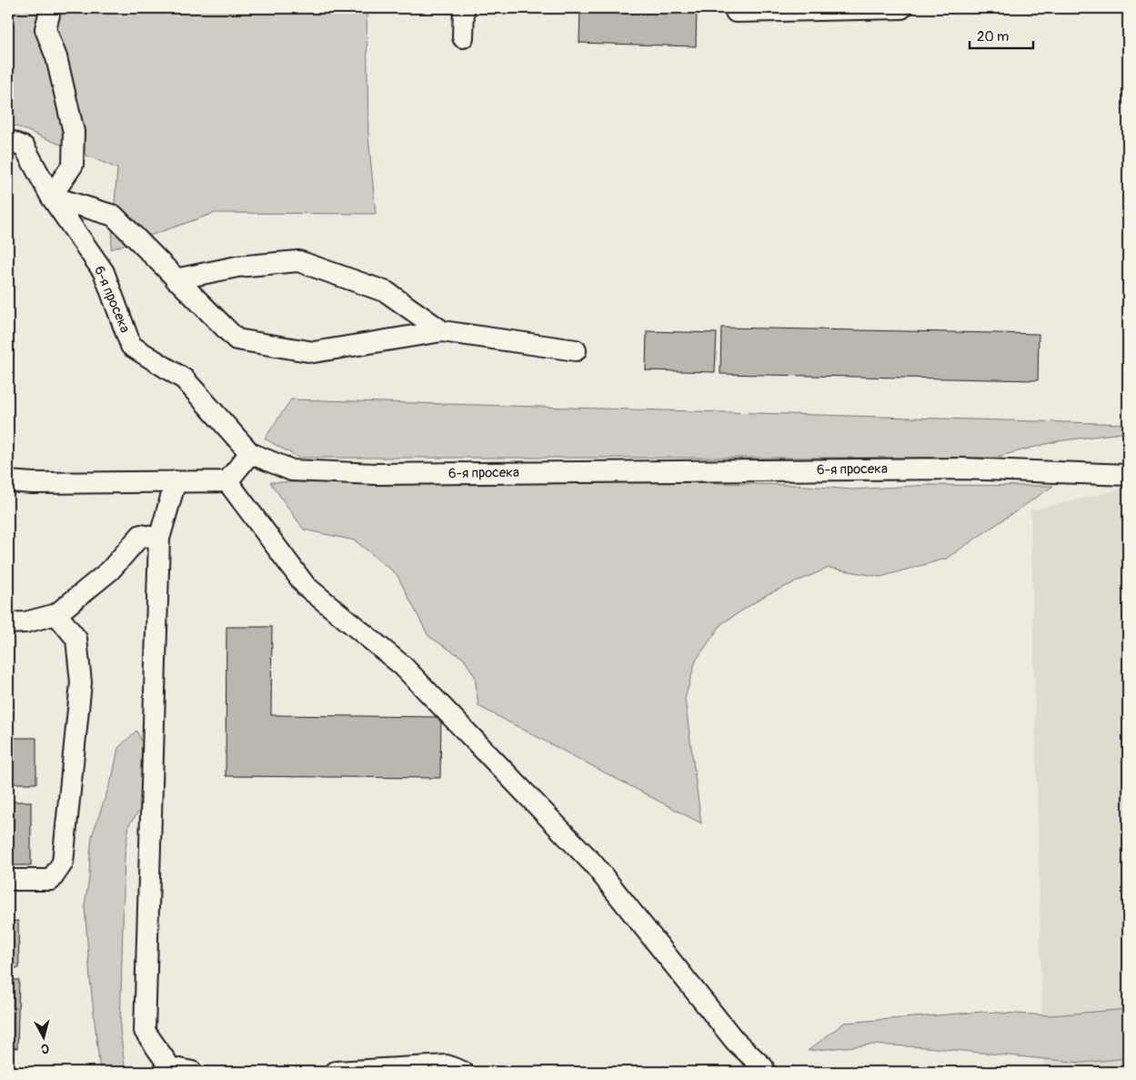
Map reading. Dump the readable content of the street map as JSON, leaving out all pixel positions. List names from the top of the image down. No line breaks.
{"streets":{"street":["6-я просека"]},"scale_bar":"20 m","north":"bottom"}
